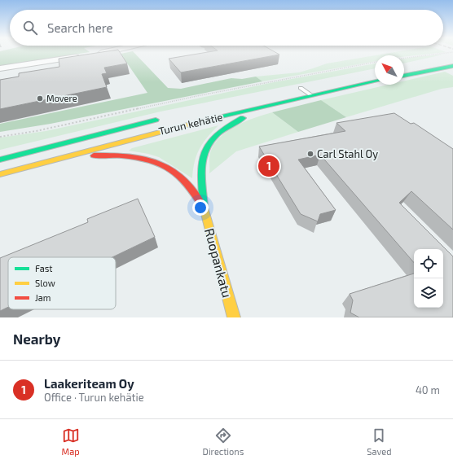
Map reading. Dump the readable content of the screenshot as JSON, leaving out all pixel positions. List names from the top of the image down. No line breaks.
{"streets":{"main road":["Turun kehätie","Ruopankatu"]},"places":["Movere","Carl Stahl Oy"],"legend":["Fast","Slow","Jam"],"north":"top left","page":{"search":"Search here","pins":"1","heading":"Nearby","list":[{"mark":"1","name":"Laakeriteam Oy","note":"Office · Turun kehätie","value":"40 m"}],"nav":["Map","Directions","Saved"]}}
